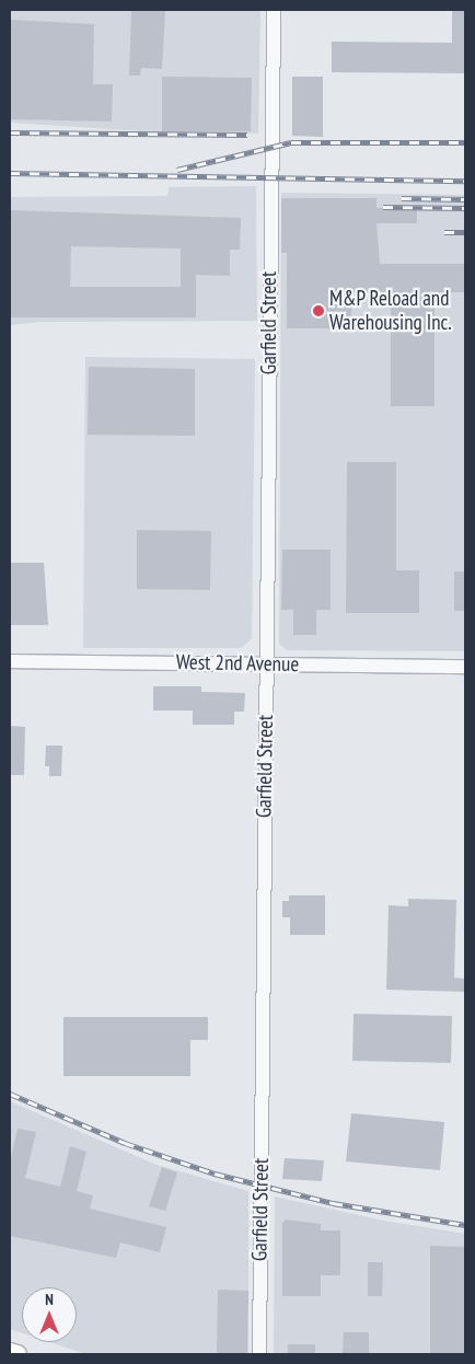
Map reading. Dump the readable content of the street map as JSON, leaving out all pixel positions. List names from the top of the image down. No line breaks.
{"streets":{"street":["Garfield Street","West 2nd Avenue"]},"crossings":[["Garfield Street","West 2nd Avenue"]],"places":["M&P Reload and Warehousing Inc."],"north":"top"}
